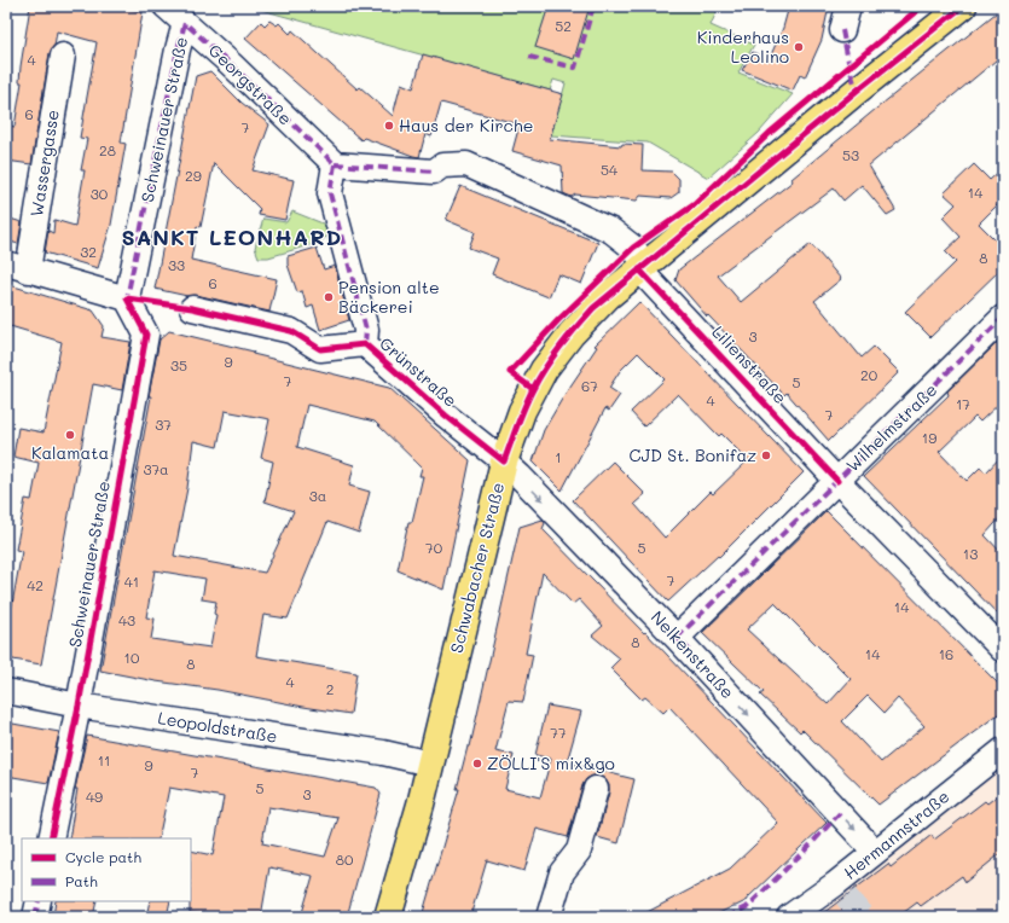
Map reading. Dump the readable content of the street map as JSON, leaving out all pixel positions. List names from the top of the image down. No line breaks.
{"streets":{"main road":["Schwabacher Straße"],"street":["Georgstraße","Schweinauer Straße","Wassergasse","Lilienstraße","Grünstraße","Wilhelmstraße","Nelkenstraße","Leopoldstraße","Hermannstraße"]},"crossings":[["Georgstraße","Schweinauer Straße"],["Georgstraße","Lilienstraße"],["Schweinauer Straße","Leopoldstraße"],["Lilienstraße","Wilhelmstraße"],["Lilienstraße","Schwabacher Straße"],["Grünstraße","Schwabacher Straße"],["Grünstraße","Nelkenstraße"],["Wilhelmstraße","Nelkenstraße"],["Schwabacher Straße","Nelkenstraße"],["Schwabacher Straße","Leopoldstraße"],["Nelkenstraße","Hermannstraße"]],"one_way":["Nelkenstraße"],"districts":["SANKT LEONHARD"],"places":["Kinderhaus Leolino","Haus der Kirche","Pension alte Bäckerei","Kalamata","CJD St. Bonifaz","ZÖLLI'S mix&go"],"house_numbers":["52","4","6","7","28","53","54","29","14","30","32","8","33","6","3","9","35","20","7","5","67","4","17","7","37","19","1","37a","3a","70","5","13","7","41","42","14","43","8","14","16","10","8","4","2","77","11","9","7","5","3","49","80"],"legend":["Cycle path","Path"]}
